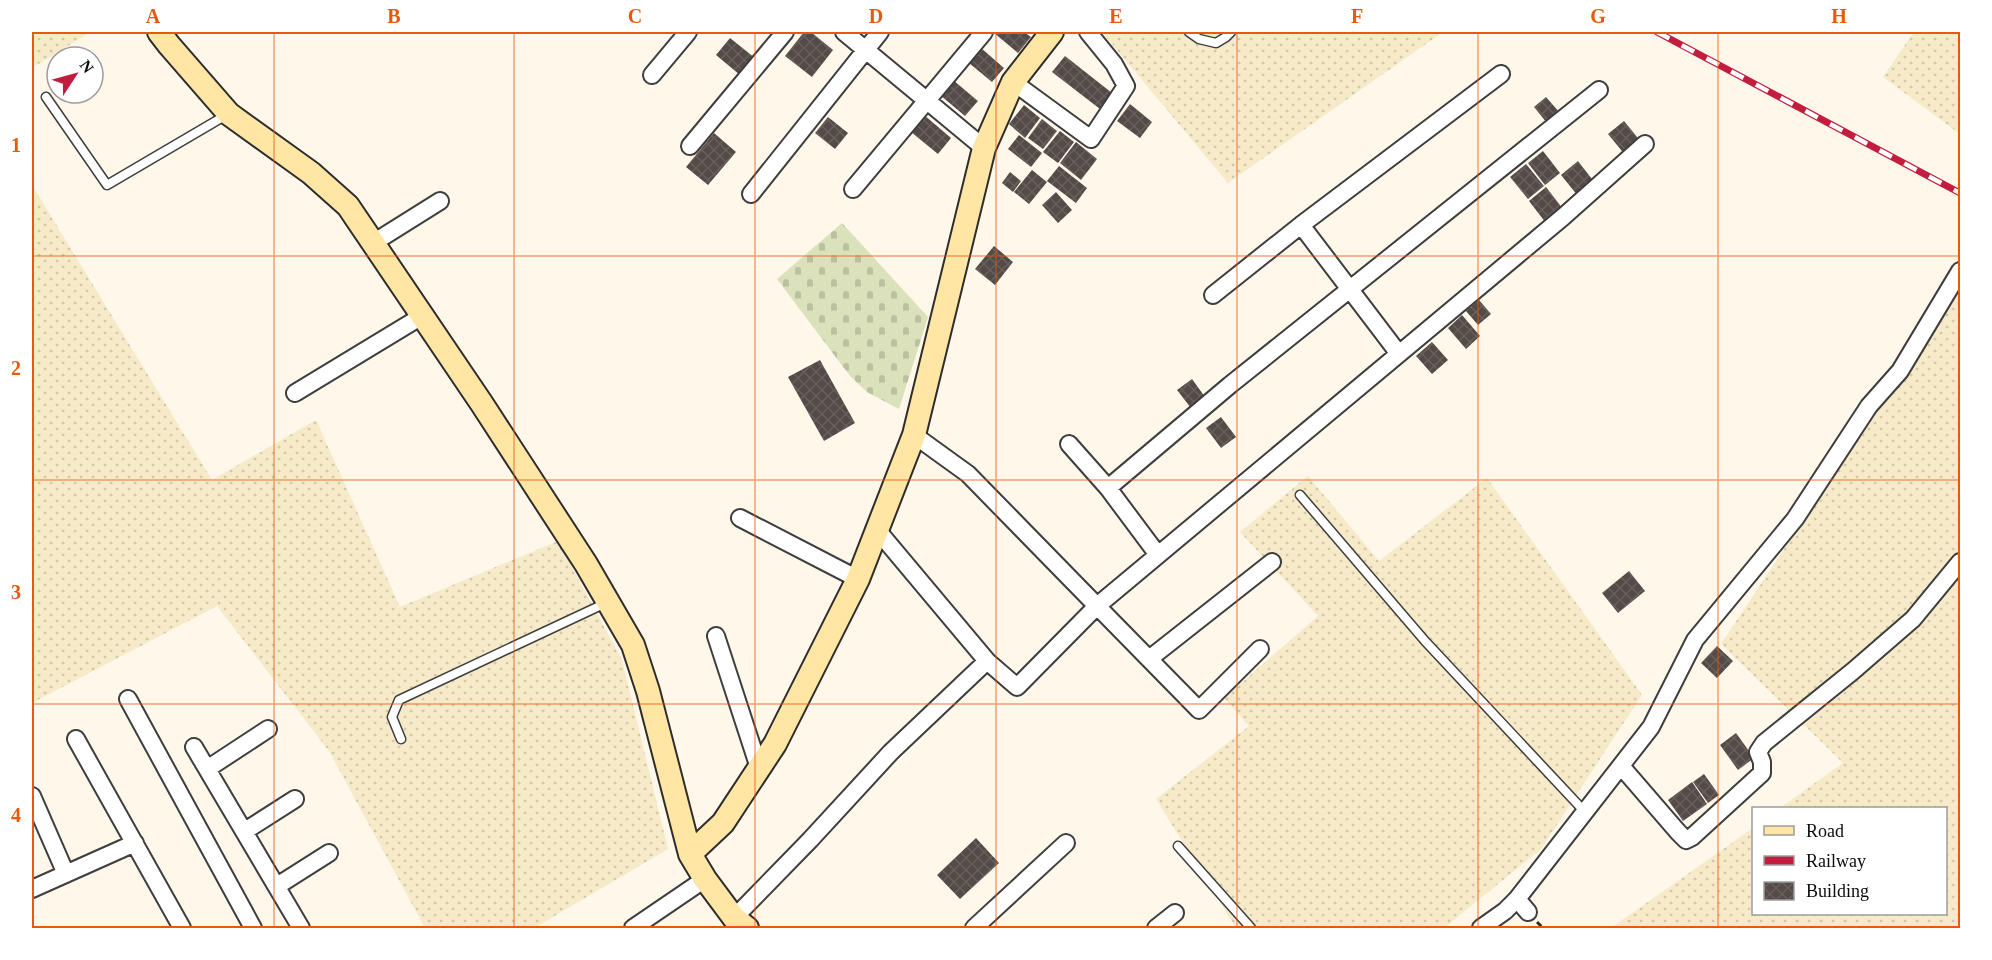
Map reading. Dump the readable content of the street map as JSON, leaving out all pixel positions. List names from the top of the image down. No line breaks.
{"legend":["Road","Railway","Building"],"north":"top right","grid":{"columns":["A","B","C","D","E","F","G","H"],"rows":["1","2","3","4"]}}
